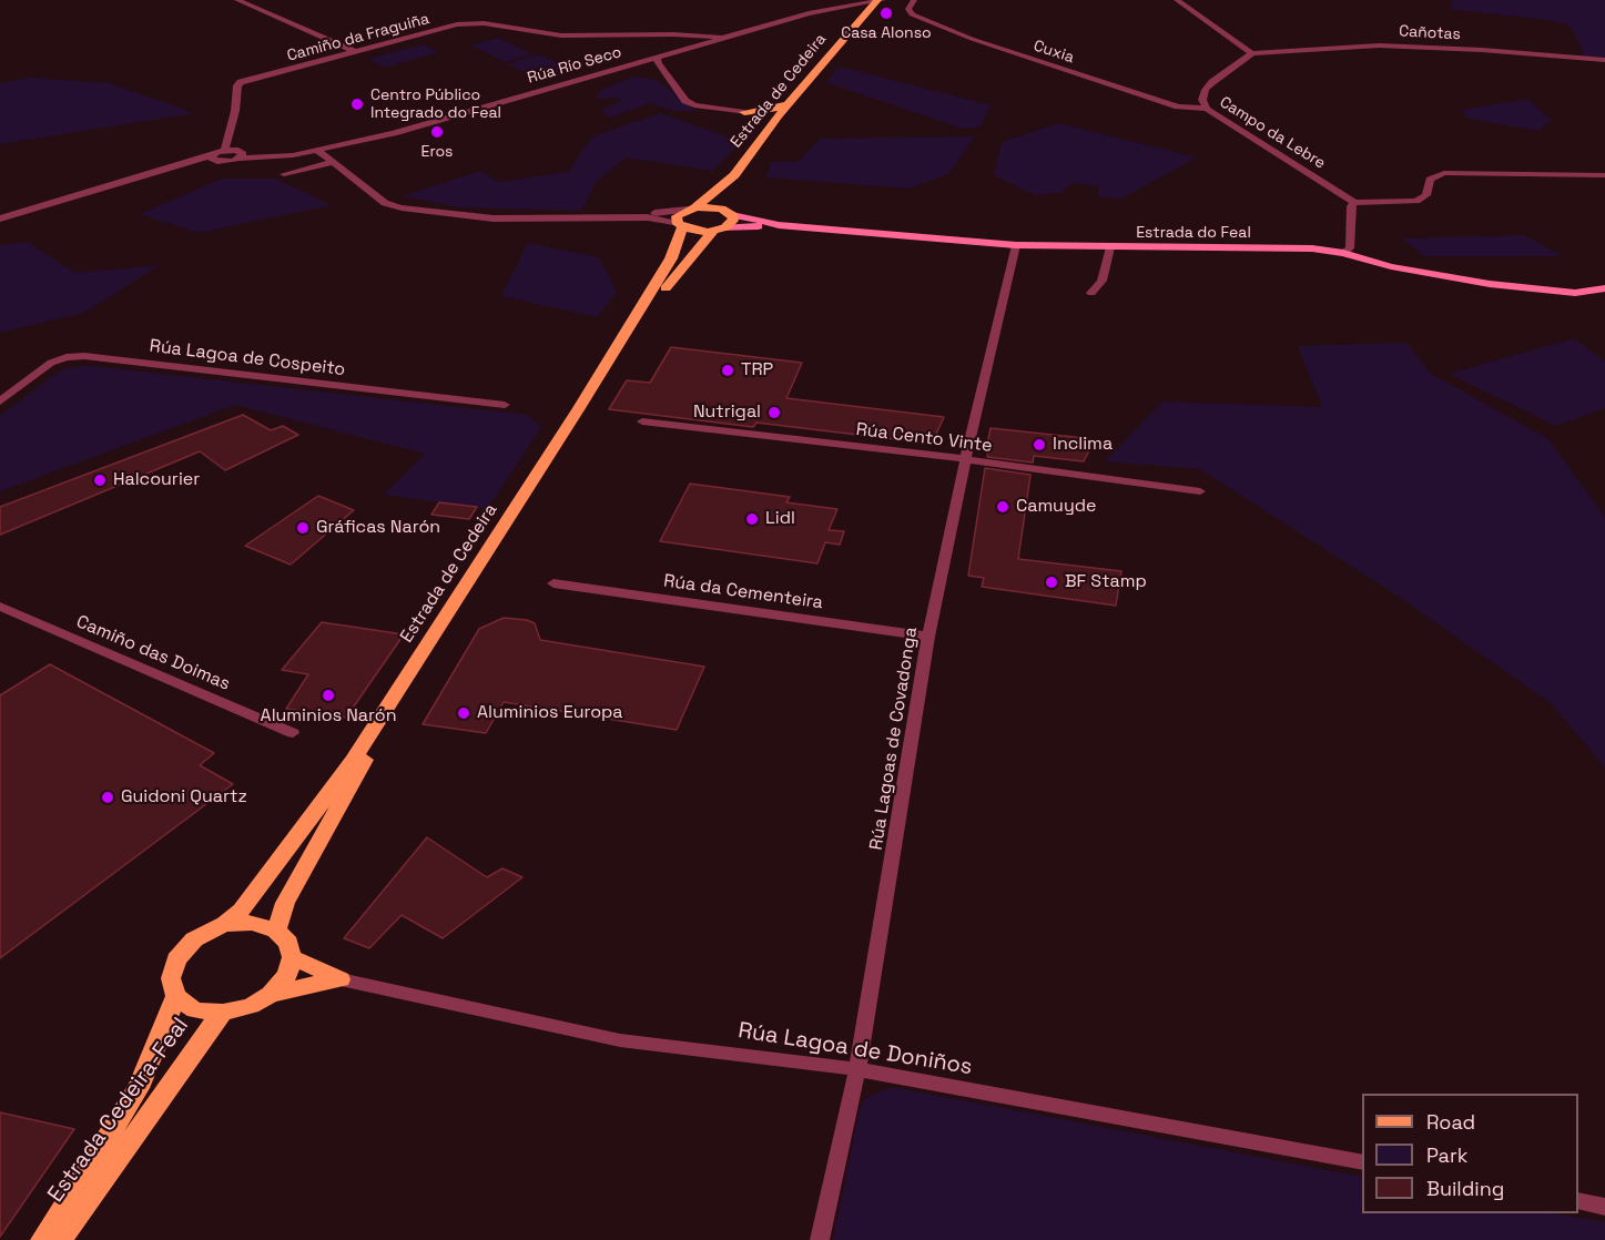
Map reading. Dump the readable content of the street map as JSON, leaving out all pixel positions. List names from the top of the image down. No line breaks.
{"streets":{"main road":["Estrada de Cedeira","Estrada do Feal","Estrada Cedeira-Feal"],"street":["Cañotas","Camiño da Fraguiña","Cuxia","Rúa Río Seco","Campo da Lebre","Rúa Lagoa de Cospeito","Rúa Cento Vinte","Rúa da Cementeira","Camiño das Doimas","Rúa Lagoas de Covadonga","Rúa Lagoa de Doniños"]},"crossings":[["Cañotas","Campo da Lebre"],["Camiño da Fraguiña","Rúa Río Seco"],["Cuxia","Campo da Lebre"],["Rúa Río Seco","Estrada de Cedeira"],["Estrada de Cedeira","Estrada do Feal"],["Estrada de Cedeira","Estrada Cedeira-Feal"],["Estrada do Feal","Rúa Lagoas de Covadonga"],["Rúa Cento Vinte","Rúa Lagoas de Covadonga"],["Rúa da Cementeira","Rúa Lagoas de Covadonga"],["Rúa Lagoas de Covadonga","Rúa Lagoa de Doniños"]],"places":["Casa Alonso","Centro Público Integrado do Feal","Eros","TRP","Nutrigal","Inclima","Halcourier","Camuyde","Lidl","Gráficas Narón","BF Stamp","Aluminios Narón","Aluminios Europa","Guidoni Quartz"],"legend":["Road","Park","Building"]}
